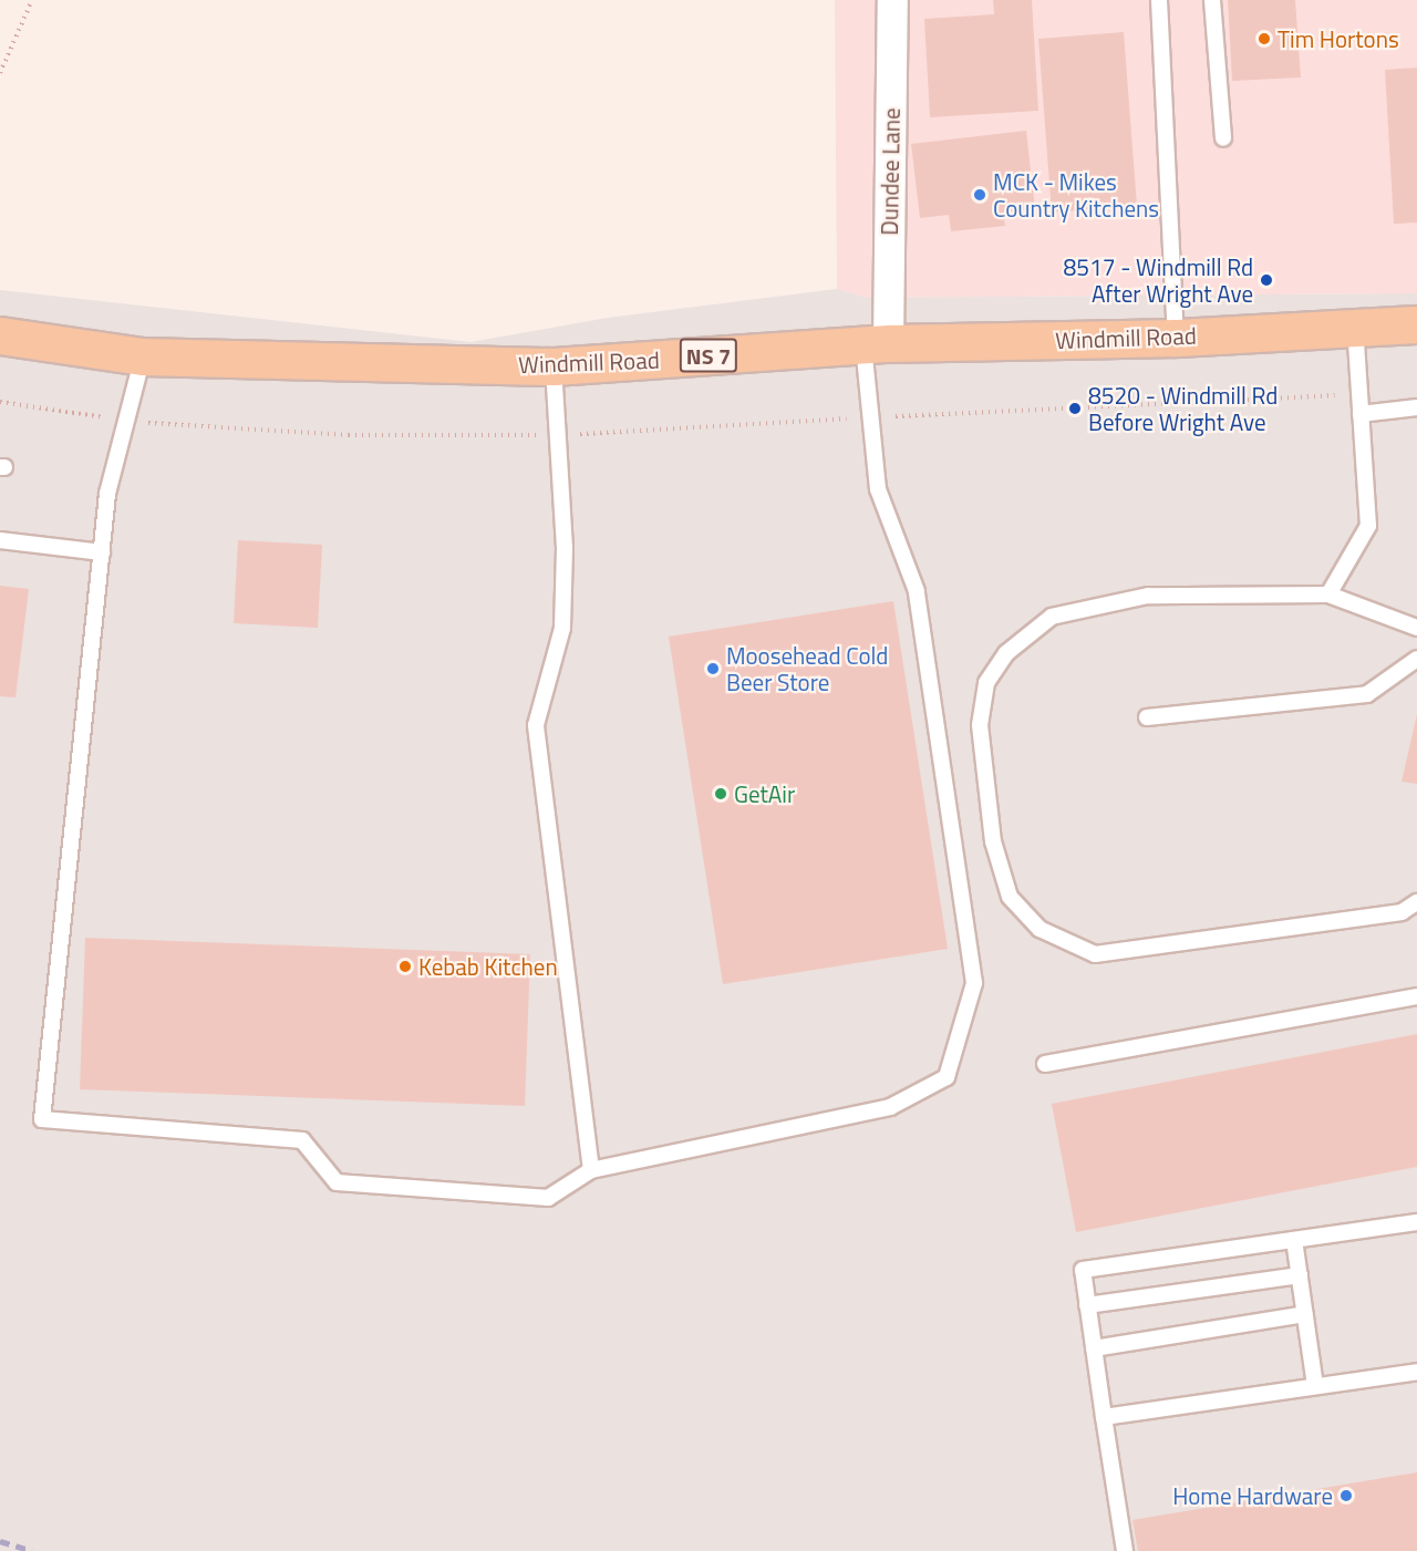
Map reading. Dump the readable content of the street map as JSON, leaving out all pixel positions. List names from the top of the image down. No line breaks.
{"streets":{"main road":["Windmill Road","NS 7"],"street":["Dundee Lane"]},"crossings":[["Dundee Lane","Windmill Road"]],"places":["Tim Hortons","MCK - Mikes Country Kitchens","8517 - Windmill Rd After Wright Ave","8520 - Windmill Rd Before Wright Ave","Moosehead Cold Beer Store","GetAir","Kebab Kitchen","Home Hardware"]}
